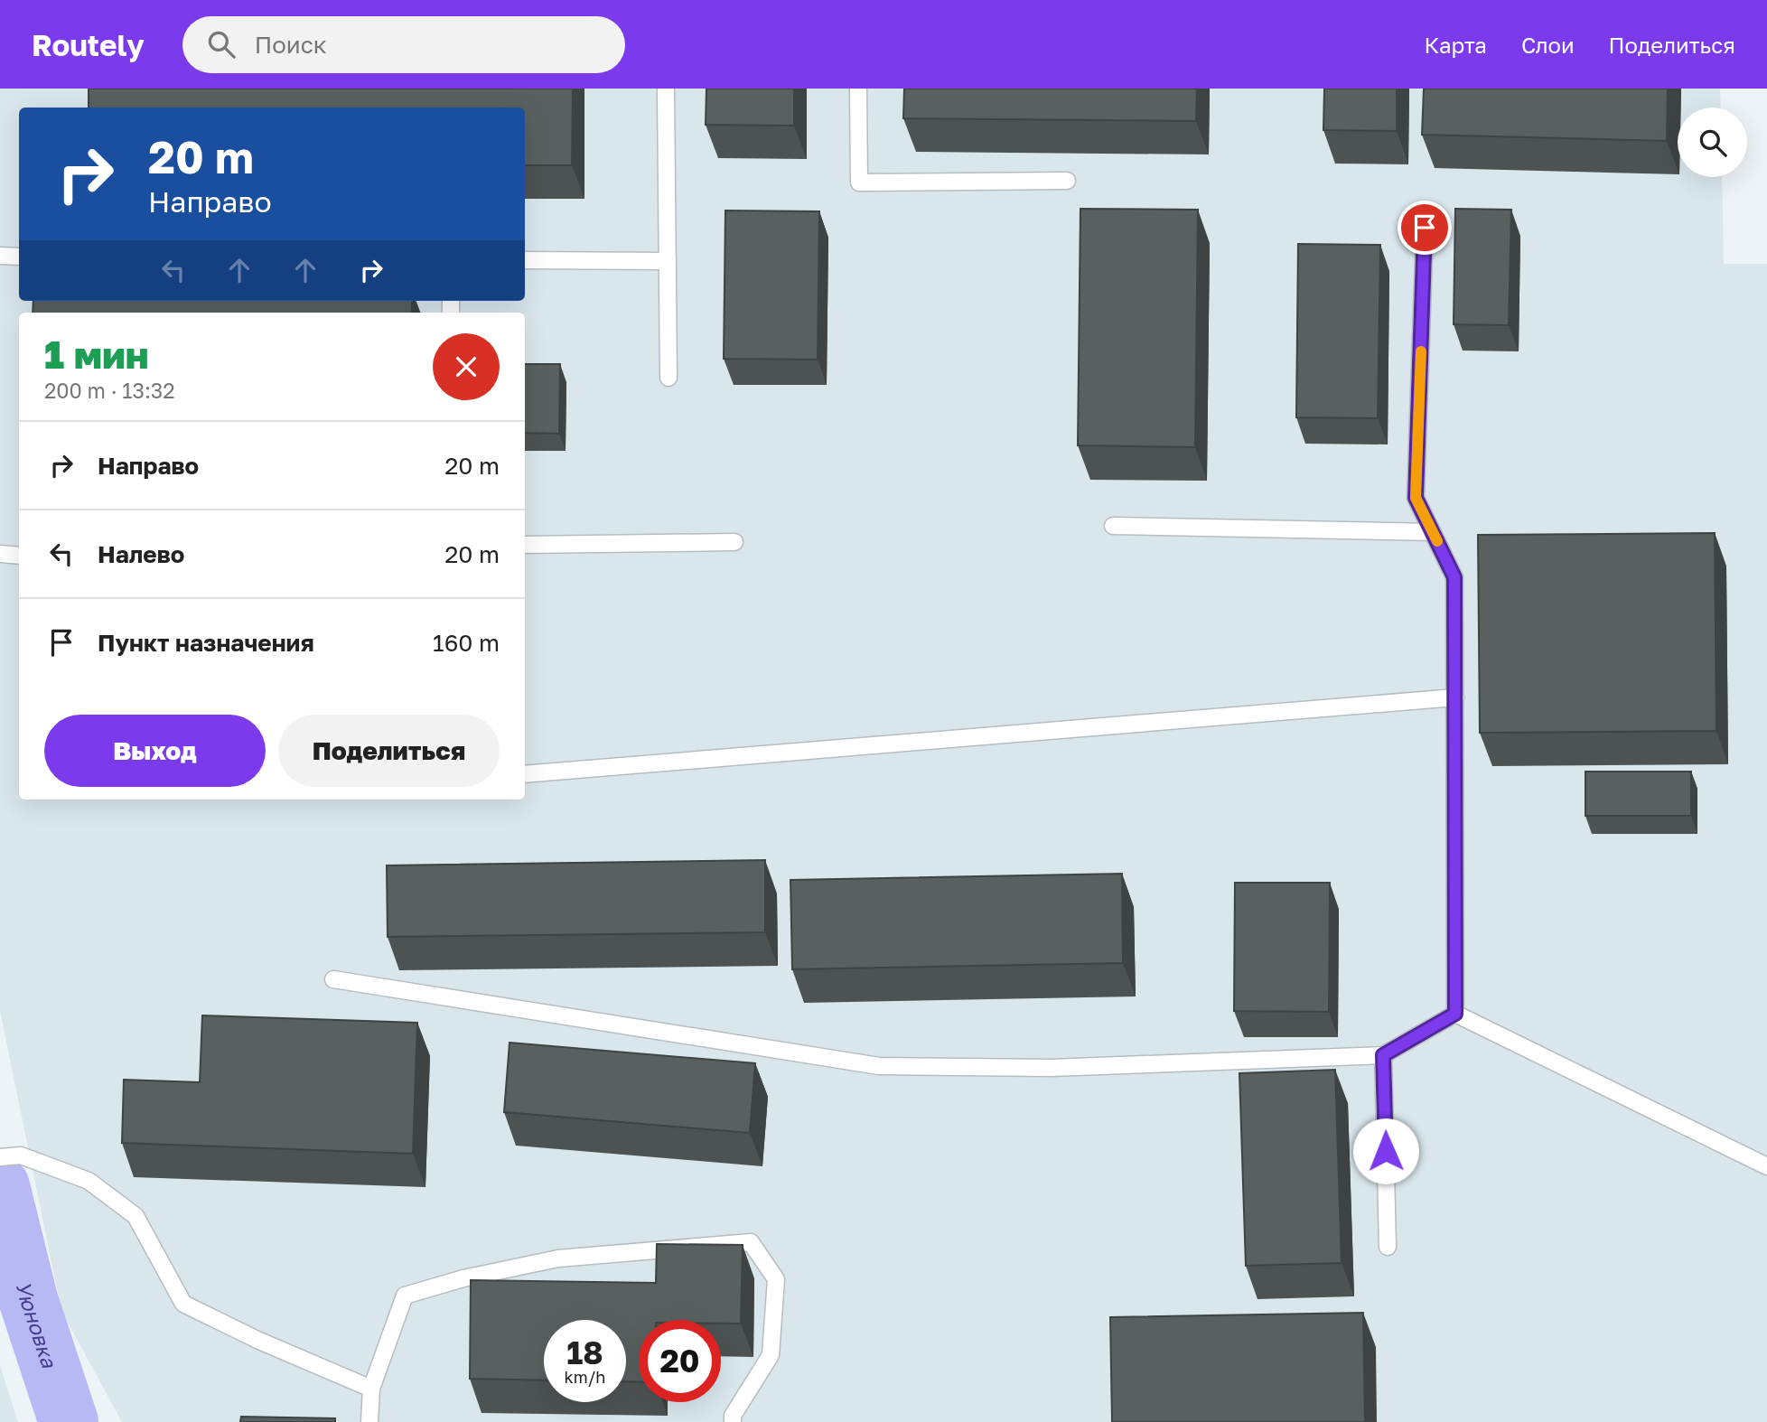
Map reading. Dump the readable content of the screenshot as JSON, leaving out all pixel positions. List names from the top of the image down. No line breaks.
{"water":["Уюновка"],"page":{"header":"Routely","search":"Поиск","nav":["Карта","Слои","Поделиться"],"turn":["20 m","Направо"],"heading":["1 мин","200 m · 13:32"],"list":[{"name":"Направо","value":"20 m"},{"name":"Налево","value":"20 m"},{"name":"Пункт назначения","value":"160 m"}],"buttons":["Выход","Поделиться"],"speed":"18 km/h","limit":"20"}}
